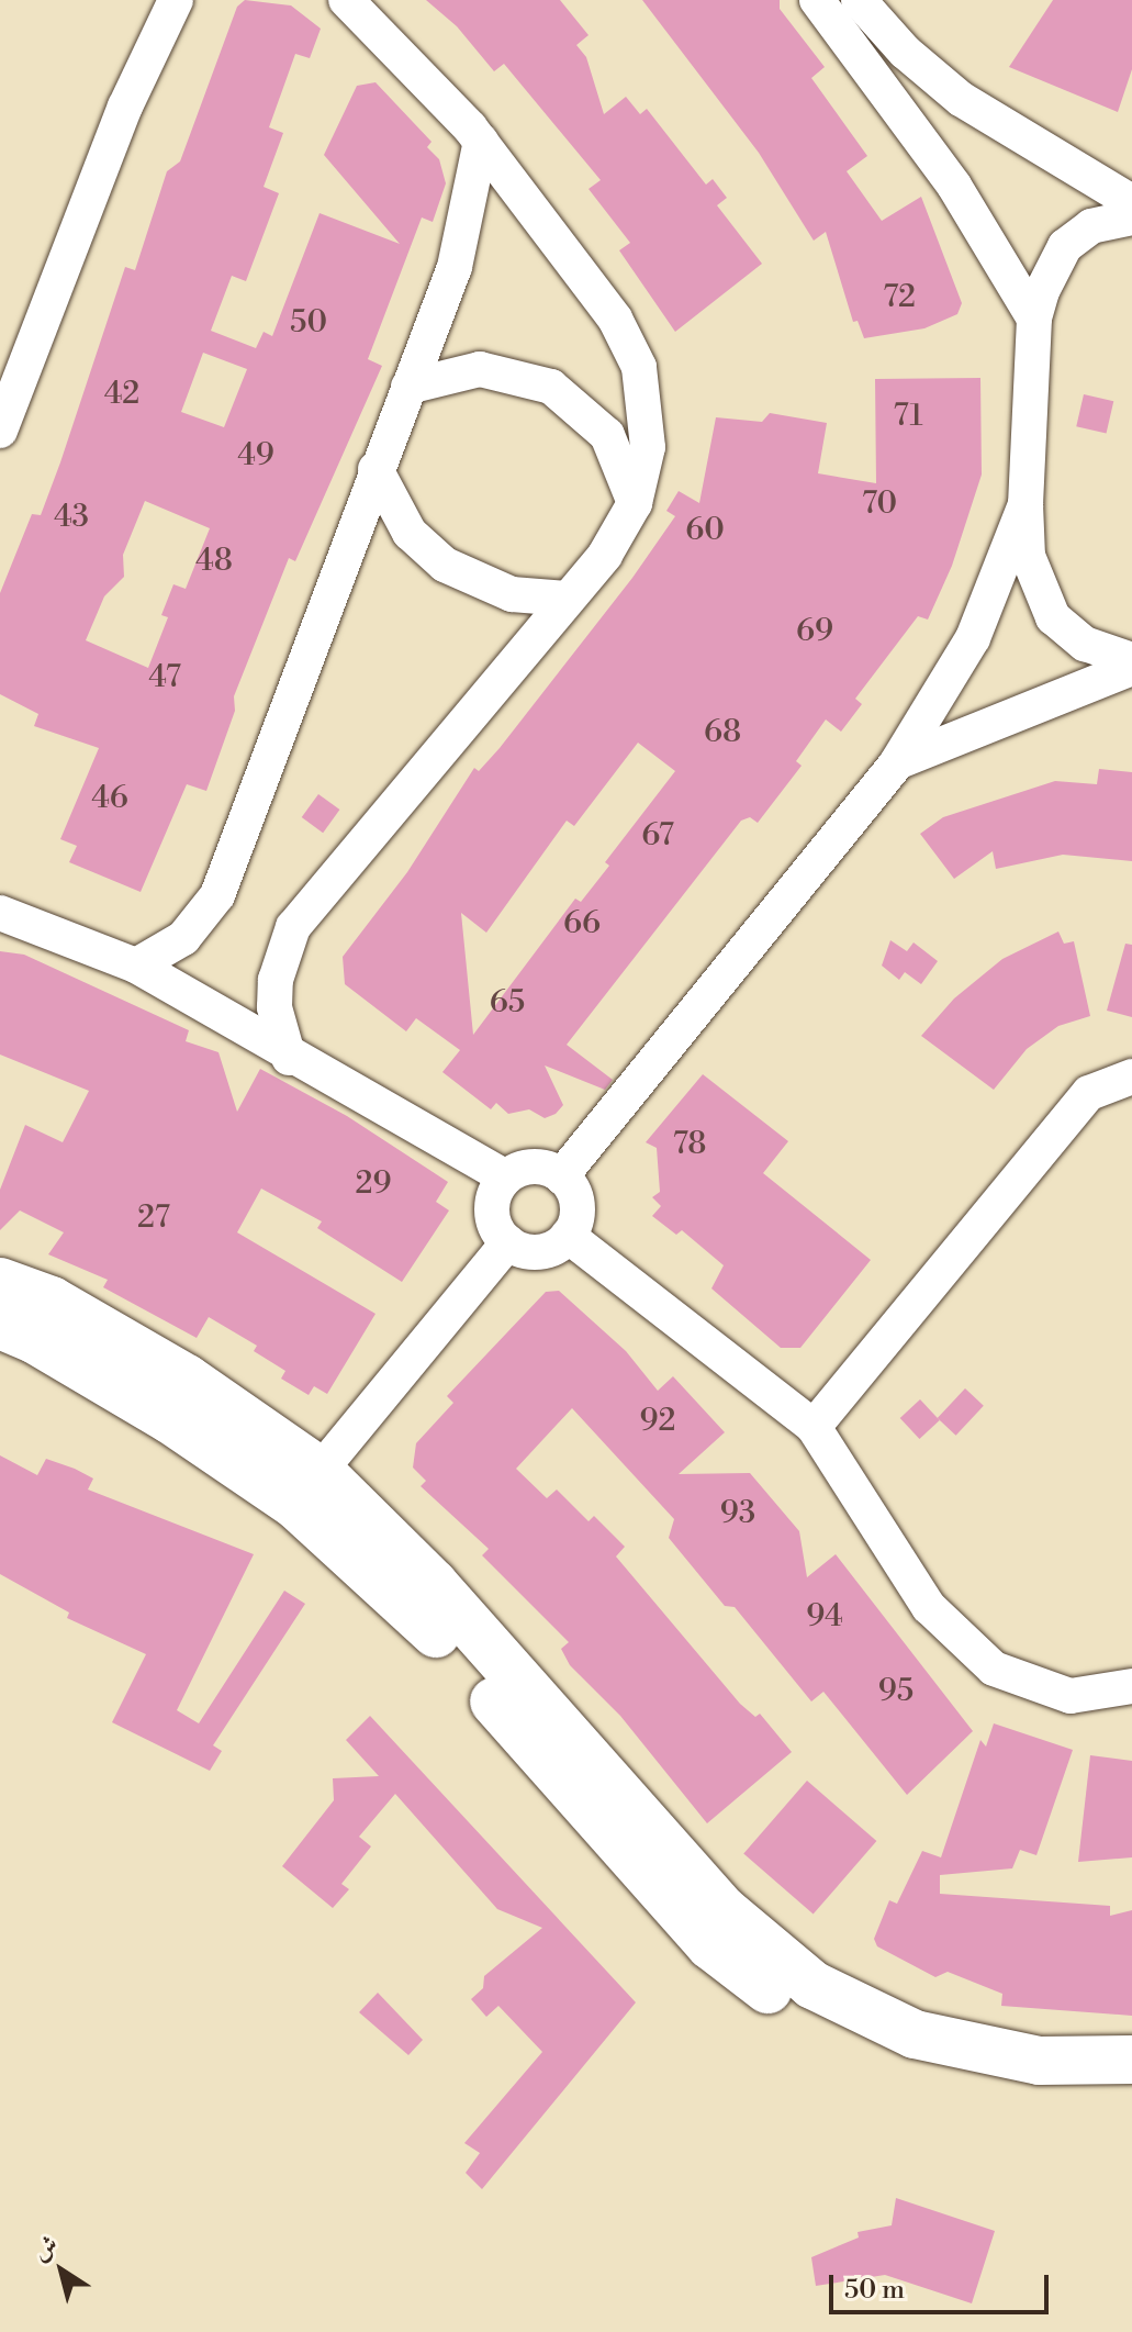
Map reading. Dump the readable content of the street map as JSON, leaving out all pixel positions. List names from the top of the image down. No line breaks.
{"house_numbers":["72","50","42","71","49","70","43","60","48","69","47","68","46","67","66","65","78","29","27","92","93","94","95"],"scale_bar":"50 m","north":"top left"}
